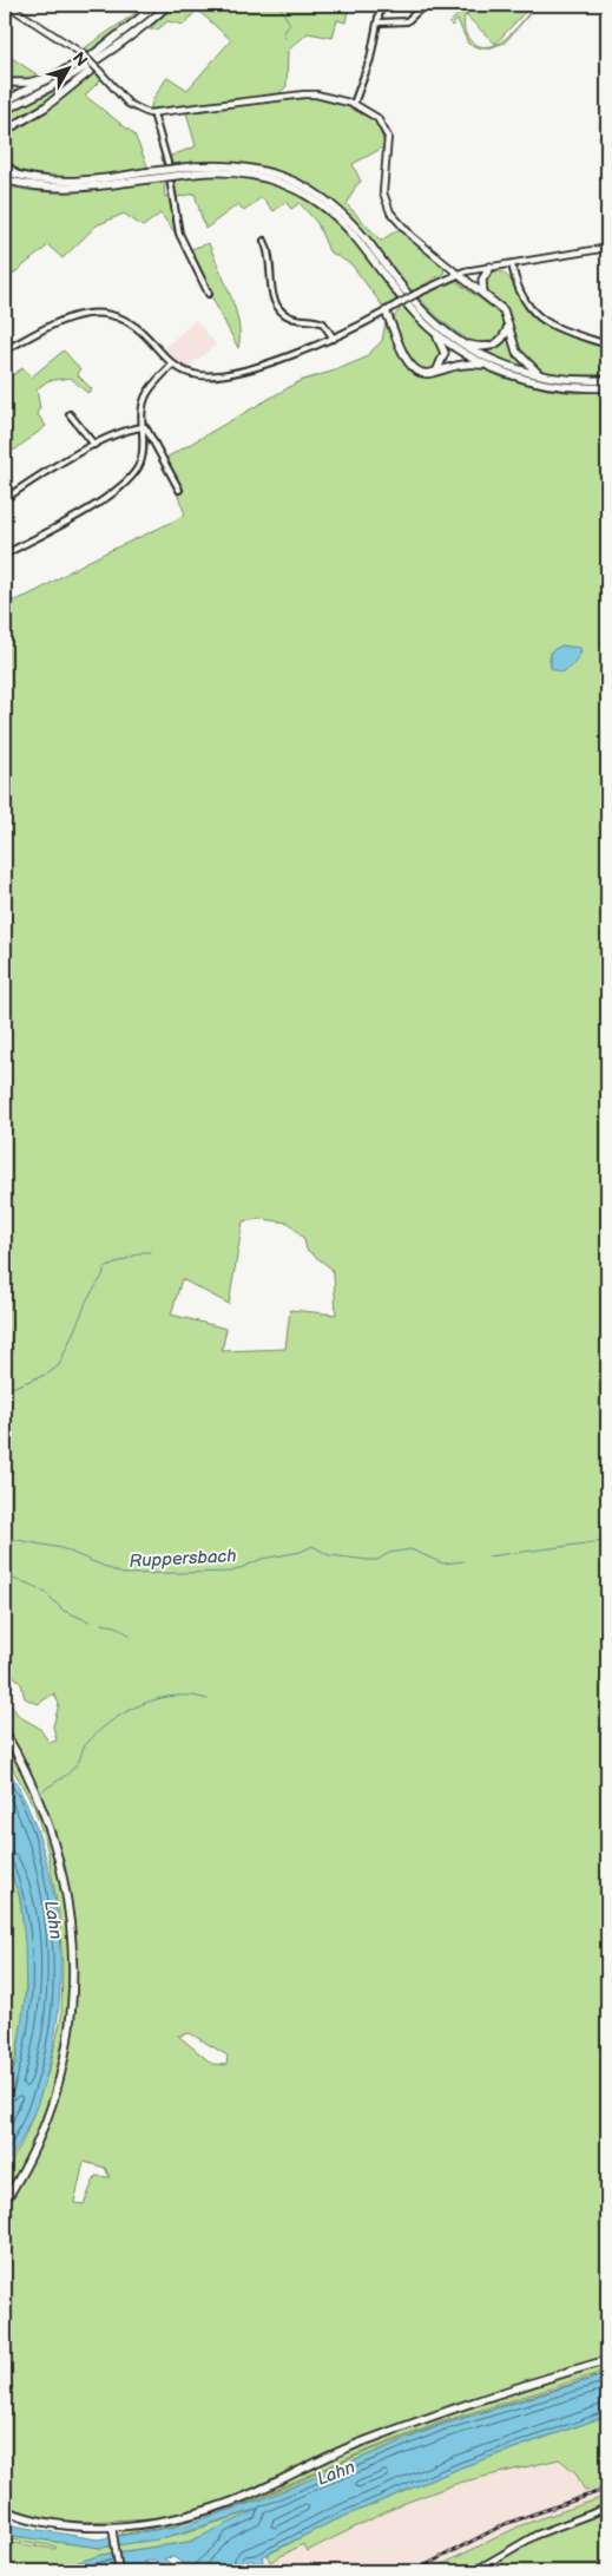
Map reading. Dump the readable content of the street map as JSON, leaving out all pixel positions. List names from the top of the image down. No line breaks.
{"water":["Ruppersbach","Lahn"],"north":"top right"}
